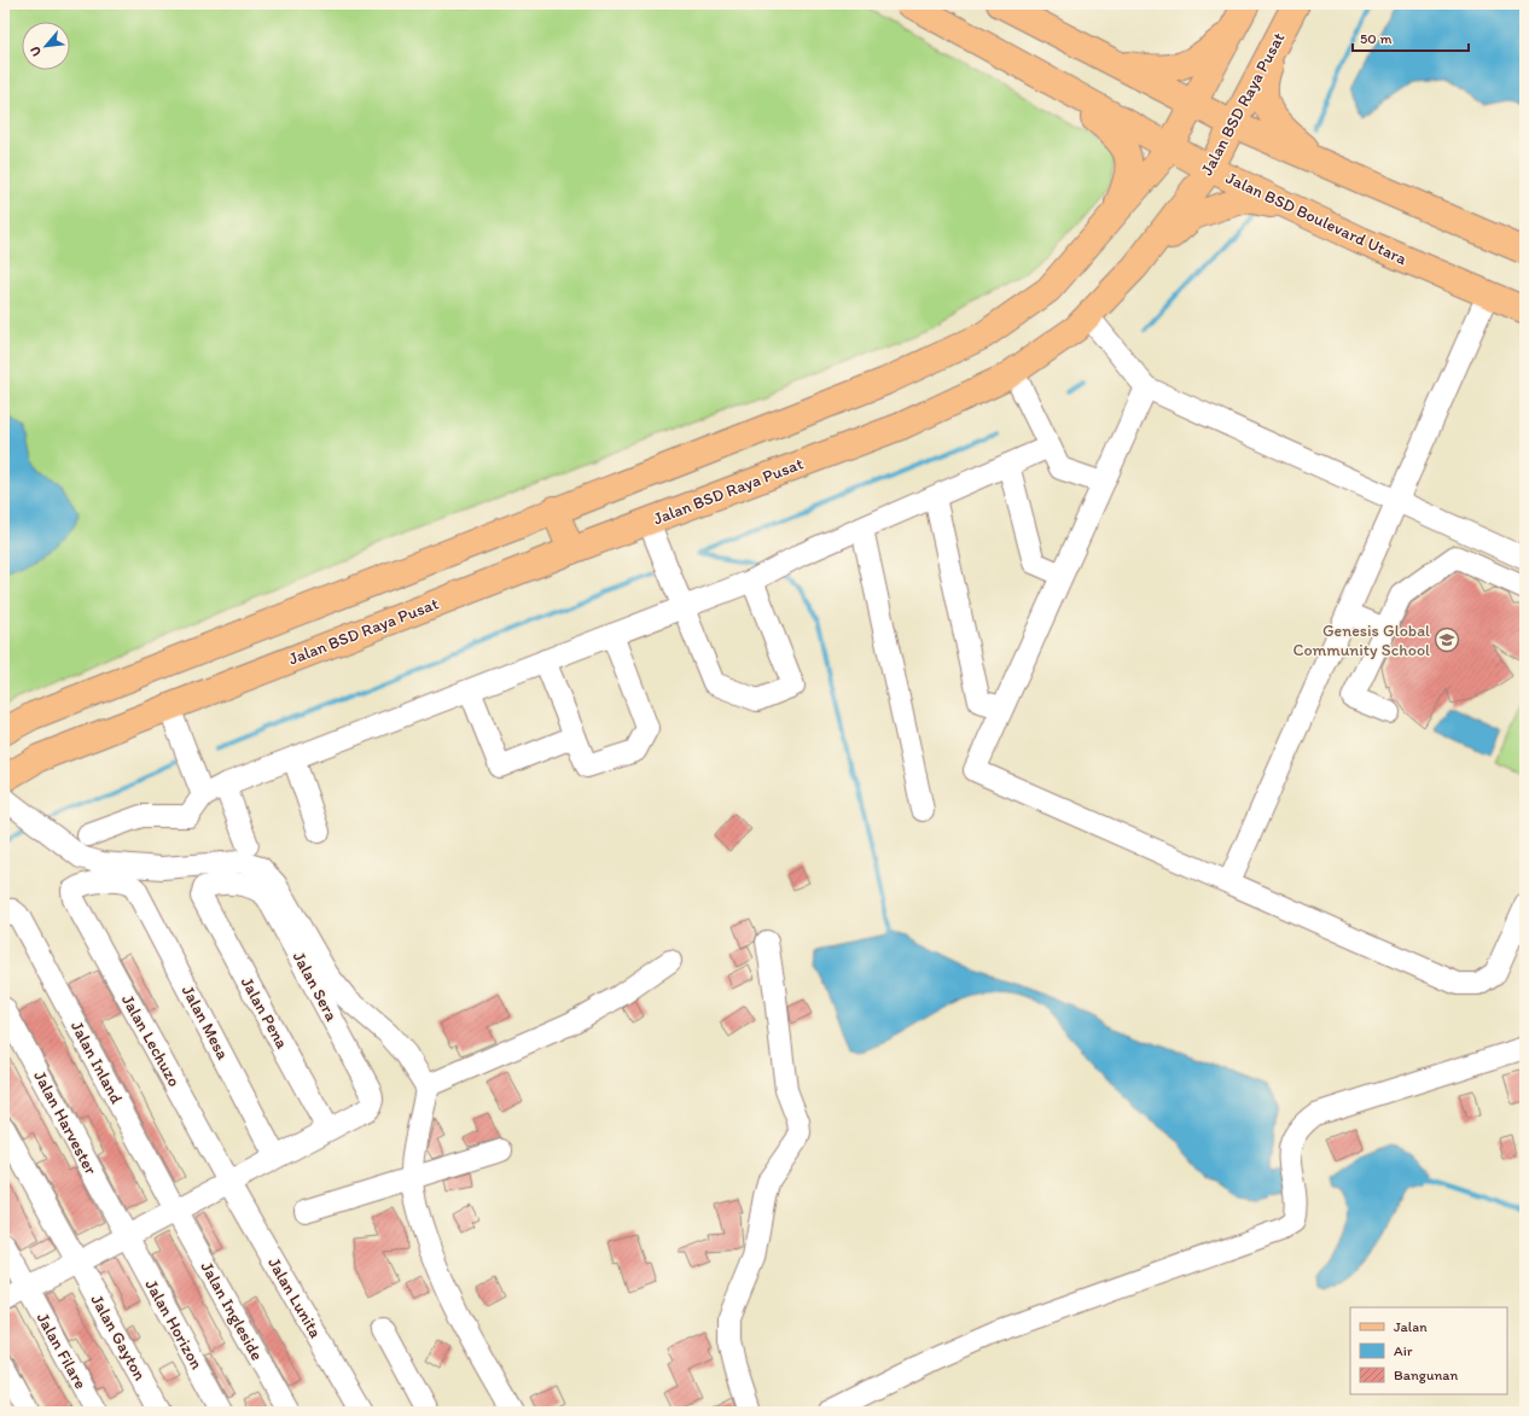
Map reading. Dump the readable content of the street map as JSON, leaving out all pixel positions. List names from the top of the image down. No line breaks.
{"streets":{"main road":["Jalan BSD Raya Pusat","Jalan BSD Boulevard Utara"],"street":["Jalan Sera","Jalan Pena","Jalan Mesa","Jalan Lechuzo","Jalan Inland","Jalan Harvester","Jalan Lunita","Jalan Ingleside","Jalan Horizon","Jalan Gayton","Jalan Filare"]},"crossings":[["Jalan BSD Raya Pusat","Jalan BSD Boulevard Utara"],["Jalan Sera","Jalan Pena"],["Jalan Mesa","Jalan Lechuzo"],["Jalan Lechuzo","Jalan Lunita"],["Jalan Inland","Jalan Ingleside"],["Jalan Harvester","Jalan Horizon"]],"places":{"school or university":["Genesis Global Community School"]},"legend":["Jalan","Air","Bangunan"],"scale_bar":"50 m","north":"bottom left"}
